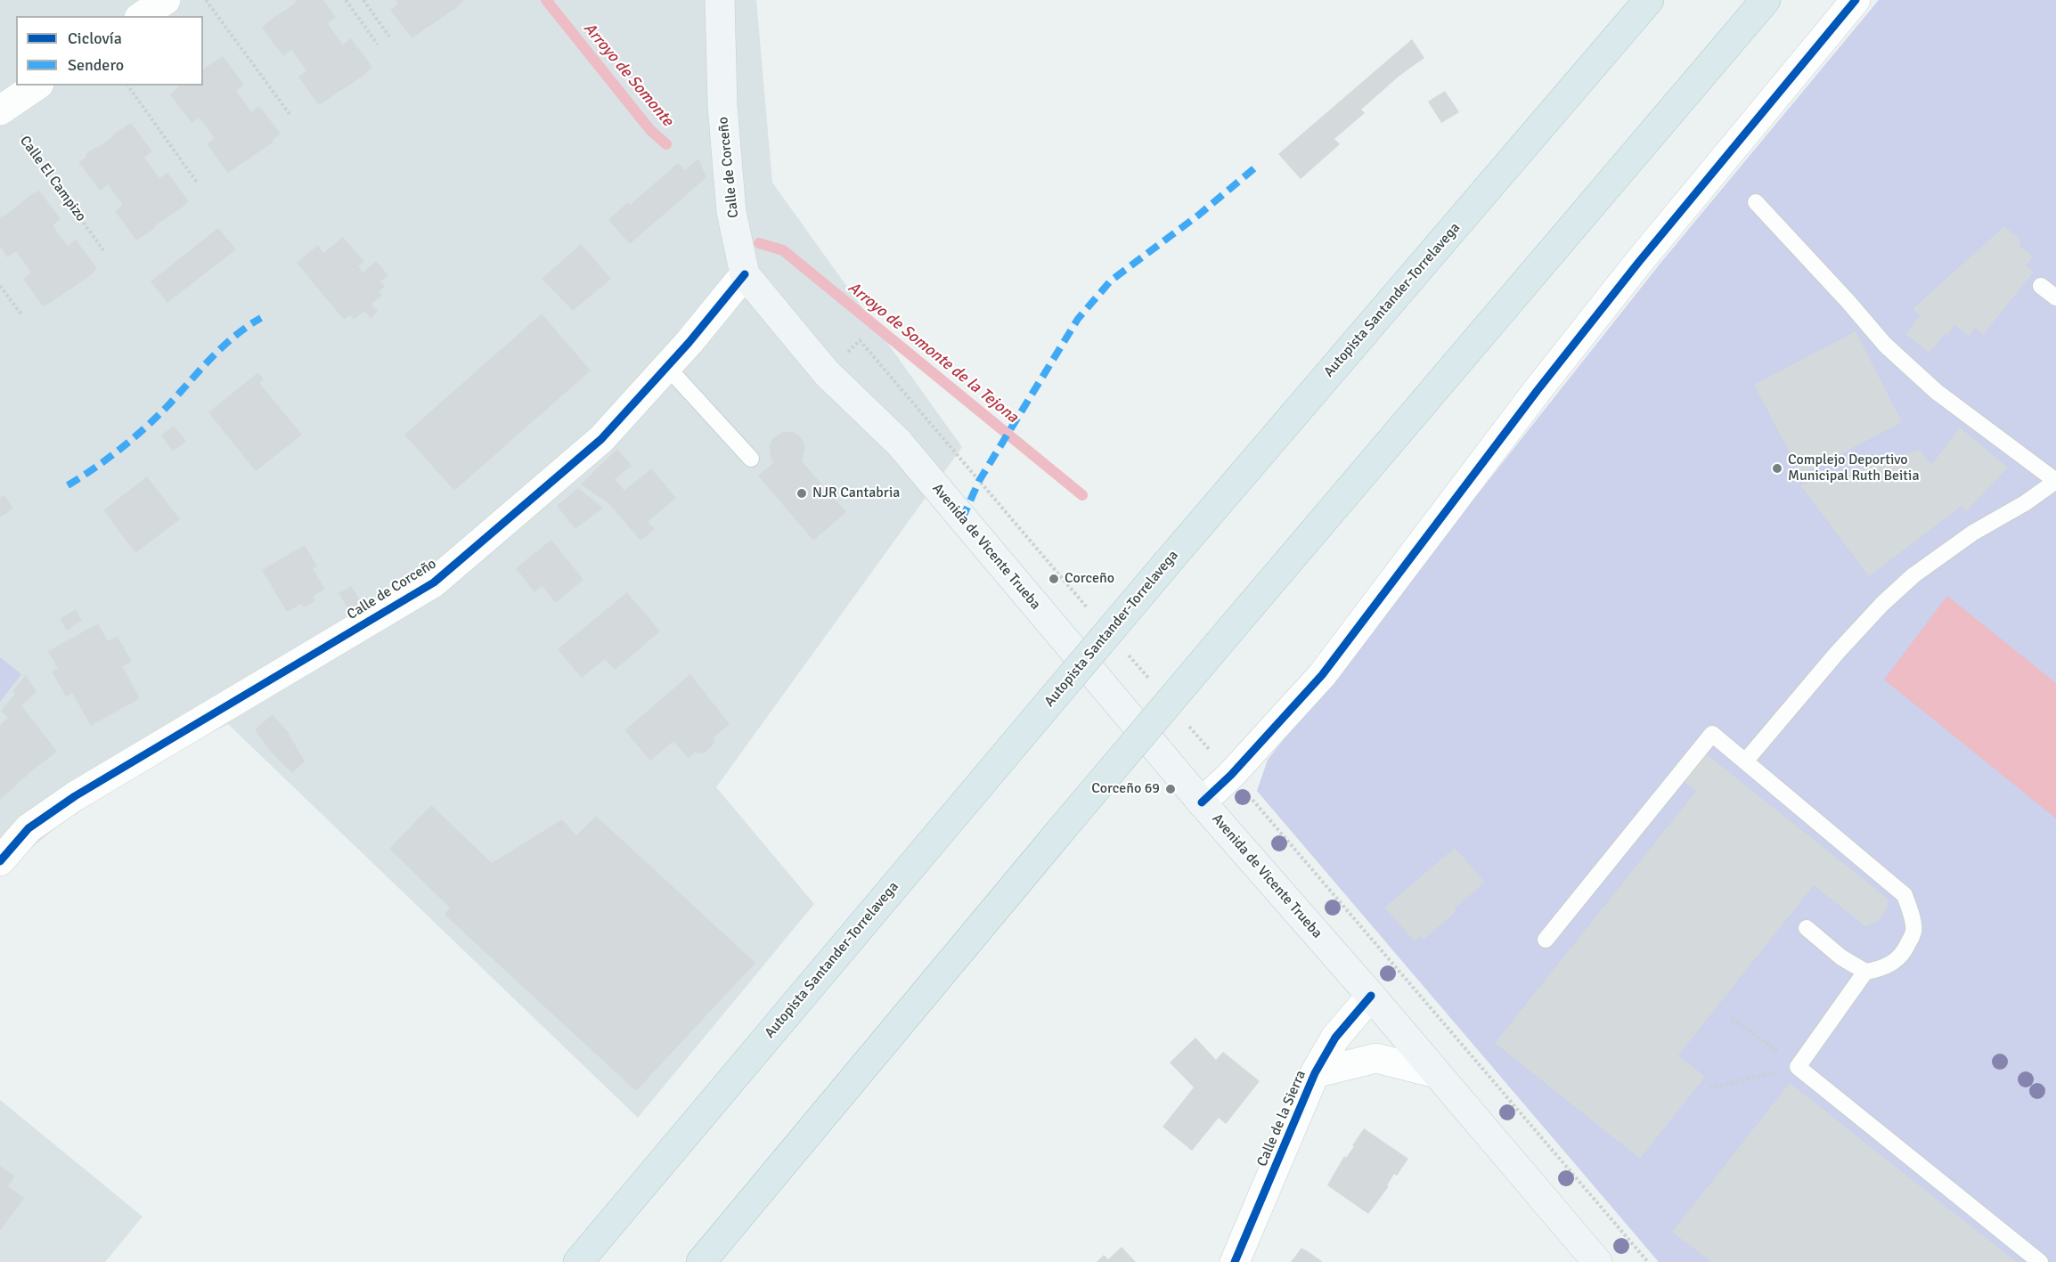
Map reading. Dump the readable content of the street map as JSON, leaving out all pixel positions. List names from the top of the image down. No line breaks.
{"streets":{"highway":["Autopista Santander-Torrelavega"],"main road":["Calle de Corceño","Avenida de Vicente Trueba"],"street":["Calle de la Sierra"],"path":["Calle El Campizo"]},"crossings":[["Calle de Corceño","Avenida de Vicente Trueba"],["Avenida de Vicente Trueba","Calle de la Sierra"]],"water":["Arroyo de Somonte","Arroyo de Somonte de la Tejona"],"places":["Complejo Deportivo Municipal Ruth Beitia","NJR Cantabria","Corceño","Corceño 69"],"legend":["Ciclovía","Sendero"]}
